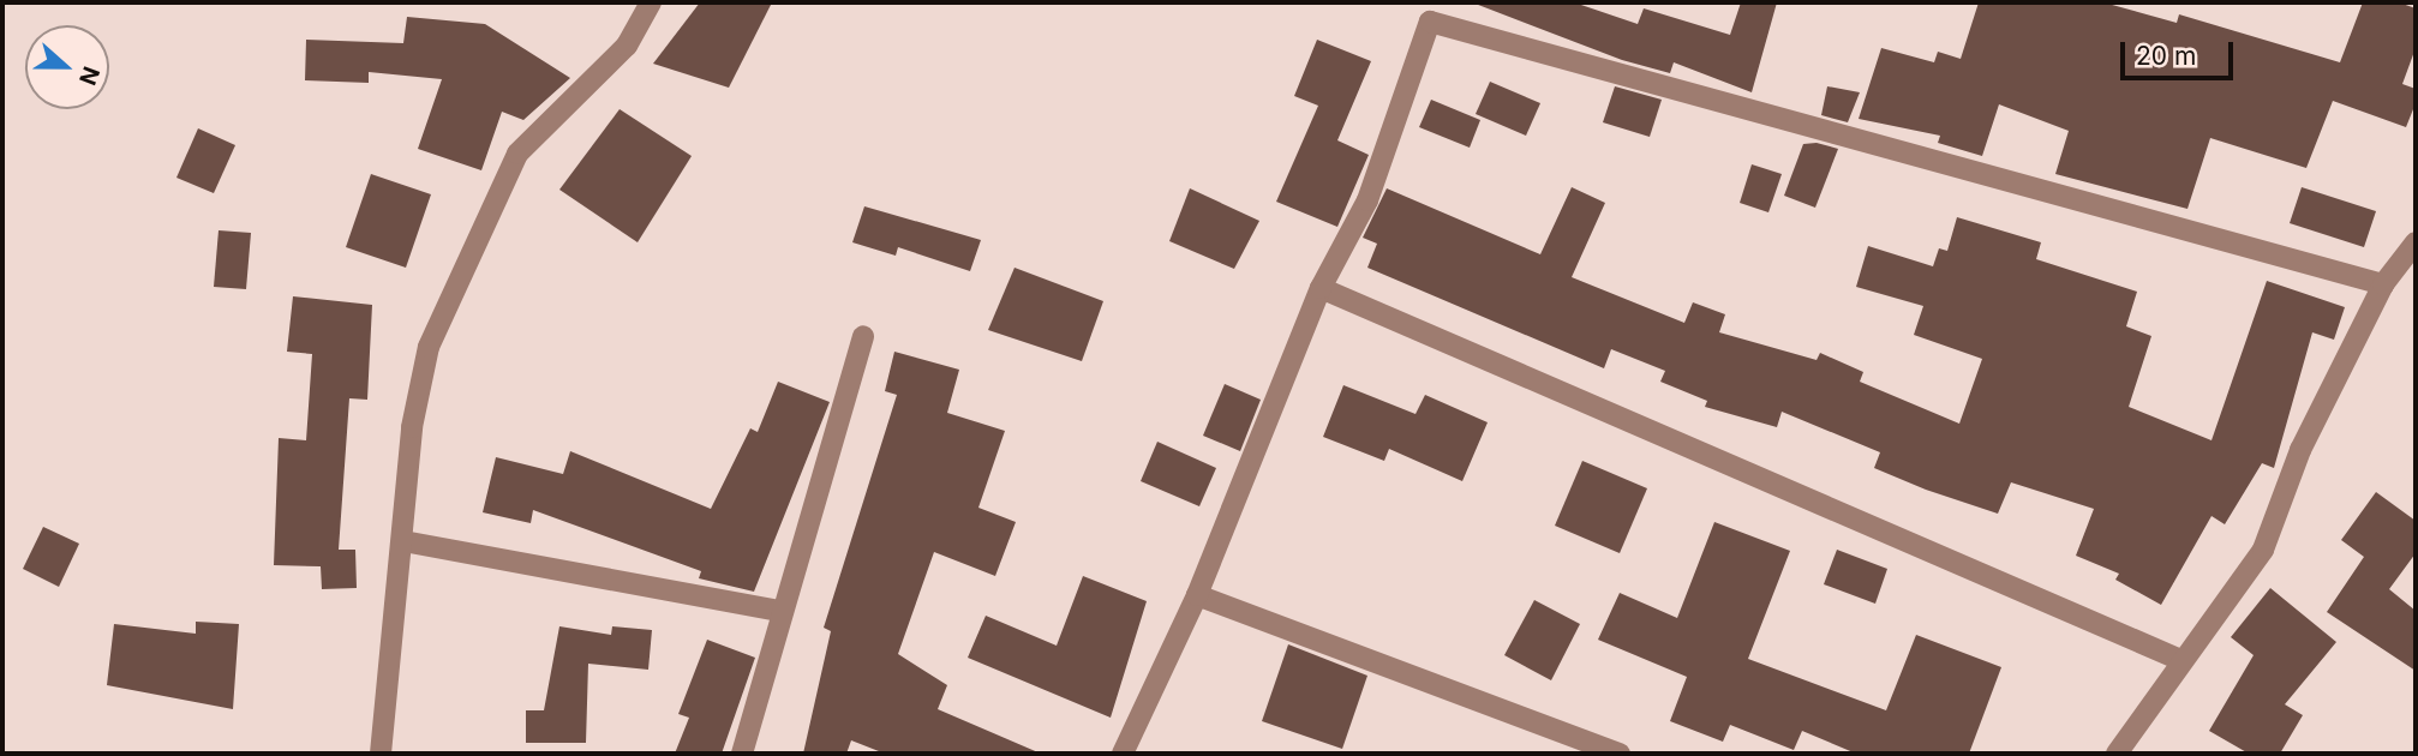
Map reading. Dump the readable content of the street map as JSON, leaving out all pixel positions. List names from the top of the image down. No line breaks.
{"scale_bar":"20 m","north":"right"}
